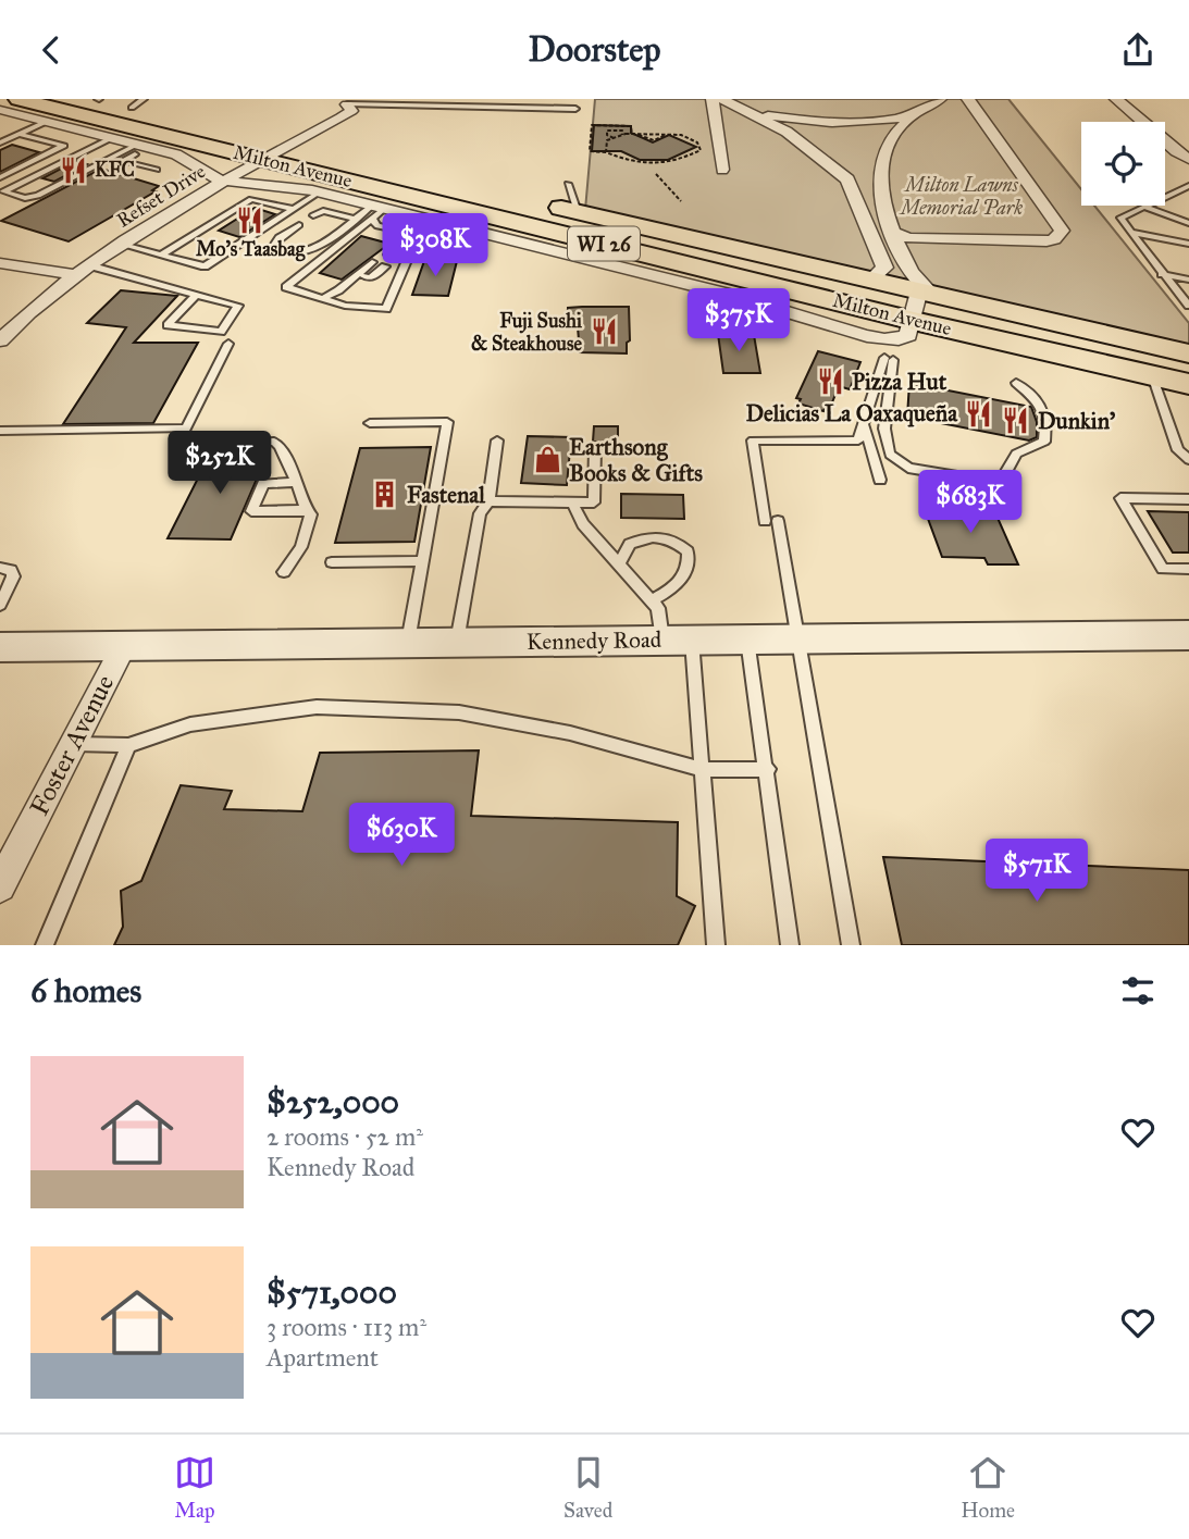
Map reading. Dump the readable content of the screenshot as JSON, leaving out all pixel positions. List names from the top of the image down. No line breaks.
{"streets":{"main road":["Milton Avenue","WI 26"],"street":["Refset Drive","Kennedy Road","Foster Avenue"]},"crossings":[["Milton Avenue","Refset Drive"],["Kennedy Road","Foster Avenue"]],"parks":["Milton Lawns Memorial Park"],"places":{"restaurant":["KFC","Mo's Taasbag","Fuji Sushi & Steakhouse","Pizza Hut","Delicias La Oaxaqueña","Dunkin'"],"shop":["Earthsong Books & Gifts"],"building":["Fastenal"]},"page":{"header":"Doorstep","price":["$308K","$375K","$252K","$683K","$630K","$571K"],"heading":"6 homes","list":[{"name":"$252,000","note":"2 rooms · 52 m² · Kennedy Road"},{"name":"$571,000","note":"3 rooms · 113 m² · Apartment"}],"tabs":["Map","Saved","Home"]}}
